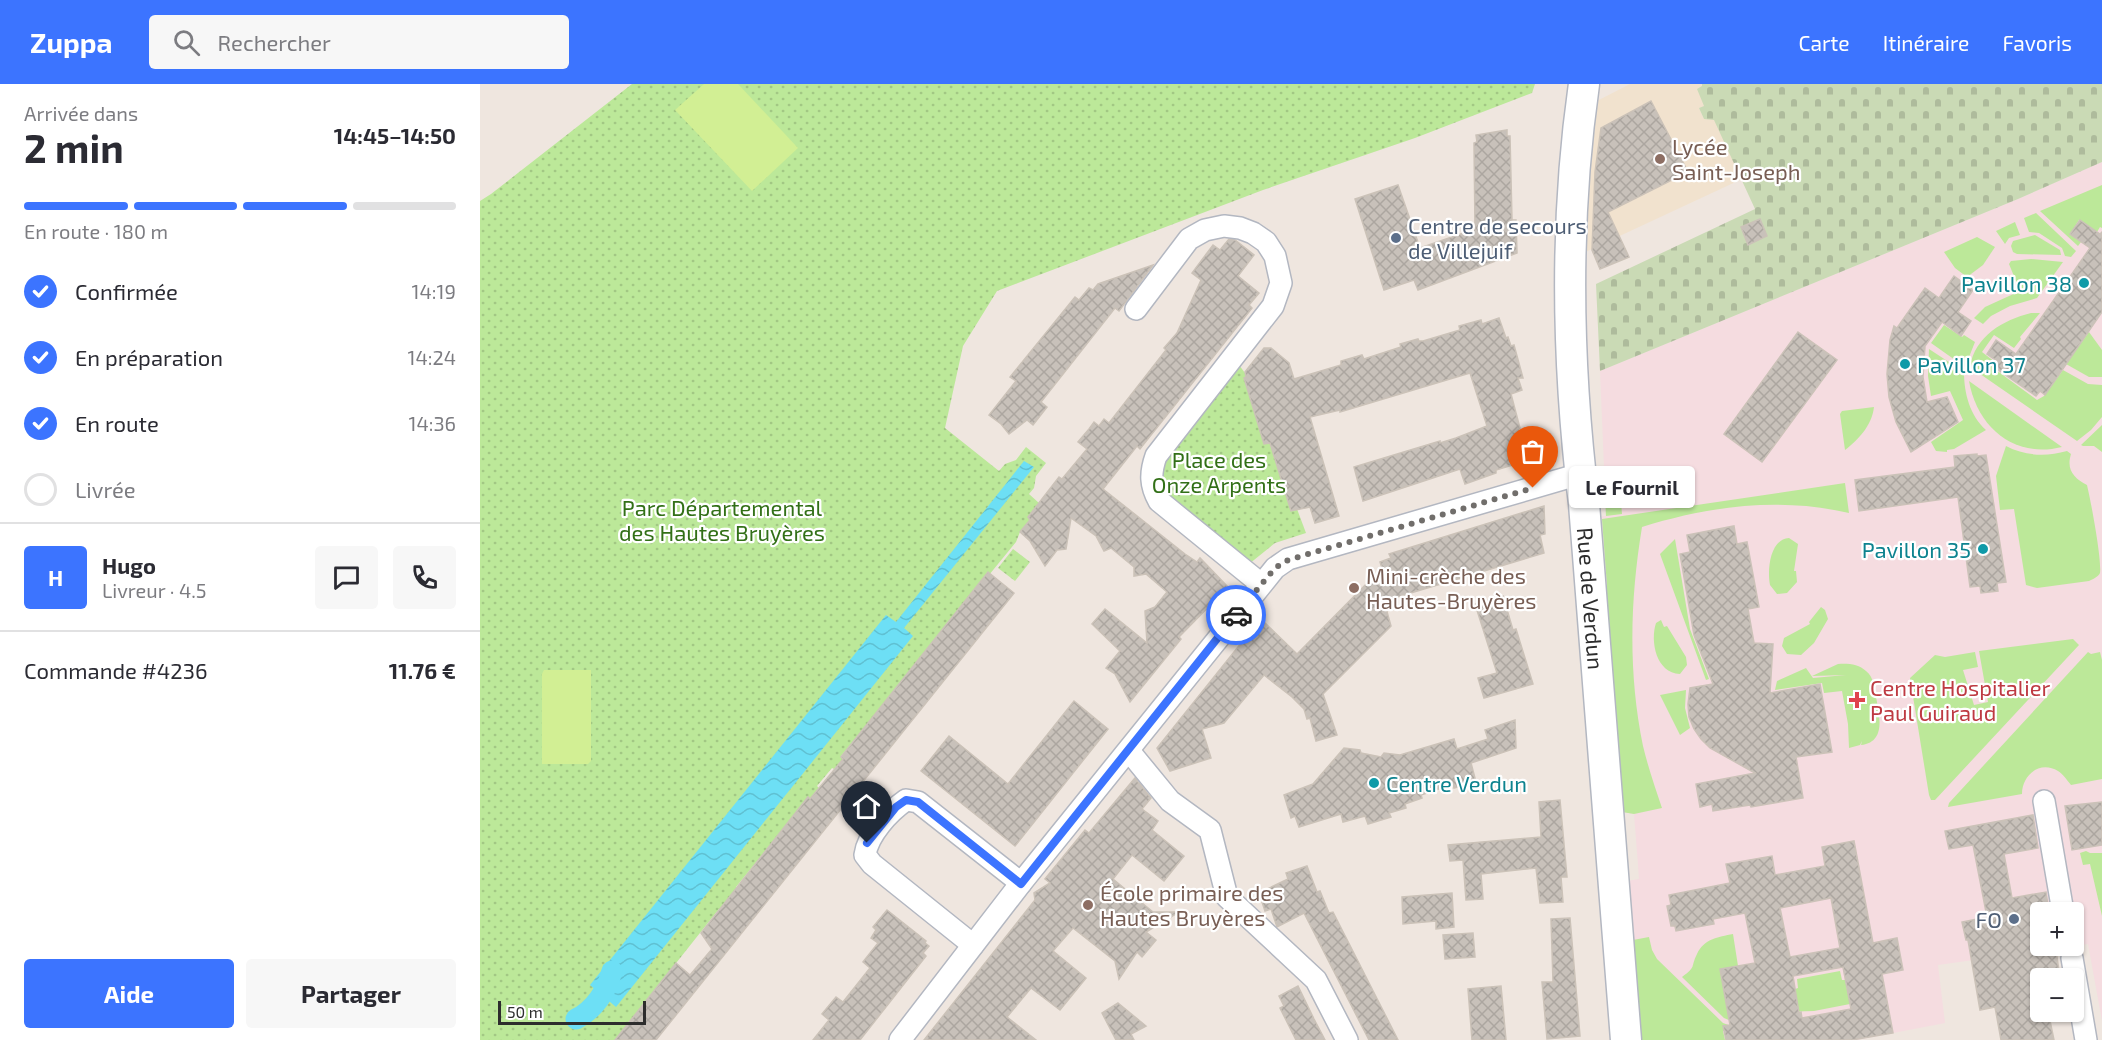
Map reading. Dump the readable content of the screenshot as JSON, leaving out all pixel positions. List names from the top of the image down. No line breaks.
{"streets":{"street":["Rue de Verdun"]},"parks":["Place des Onze Arpents","Parc Départemental des Hautes Bruyères"],"places":{"other":["Lycée Saint-Joseph","Centre de secours de Villejuif","Pavillon 38","Pavillon 37","Le Fournil","Pavillon 35","Mini-crèche des Hautes-Bruyères","Centre Verdun","École primaire des Hautes Bruyères","FO"],"health":["Centre Hospitalier Paul Guiraud"]},"scale_bar":"50 m","page":{"header":"Zuppa","search":"Rechercher","nav":["Carte","Itinéraire","Favoris"],"heading":["2 min","Arrivée dans","14:45–14:50"],"panel":["Hugo","Livreur · 4.5","Commande #4236","11.76 €"],"bar":"En route · 180 m","list":[["Confirmée","14:19"],["En préparation","14:24"],["En route","14:36"],"Livrée"],"bubble":"Le Fournil","round":"H","map_buttons":["+","−"],"buttons":["Aide","Partager"],"scale":"50 m"}}
